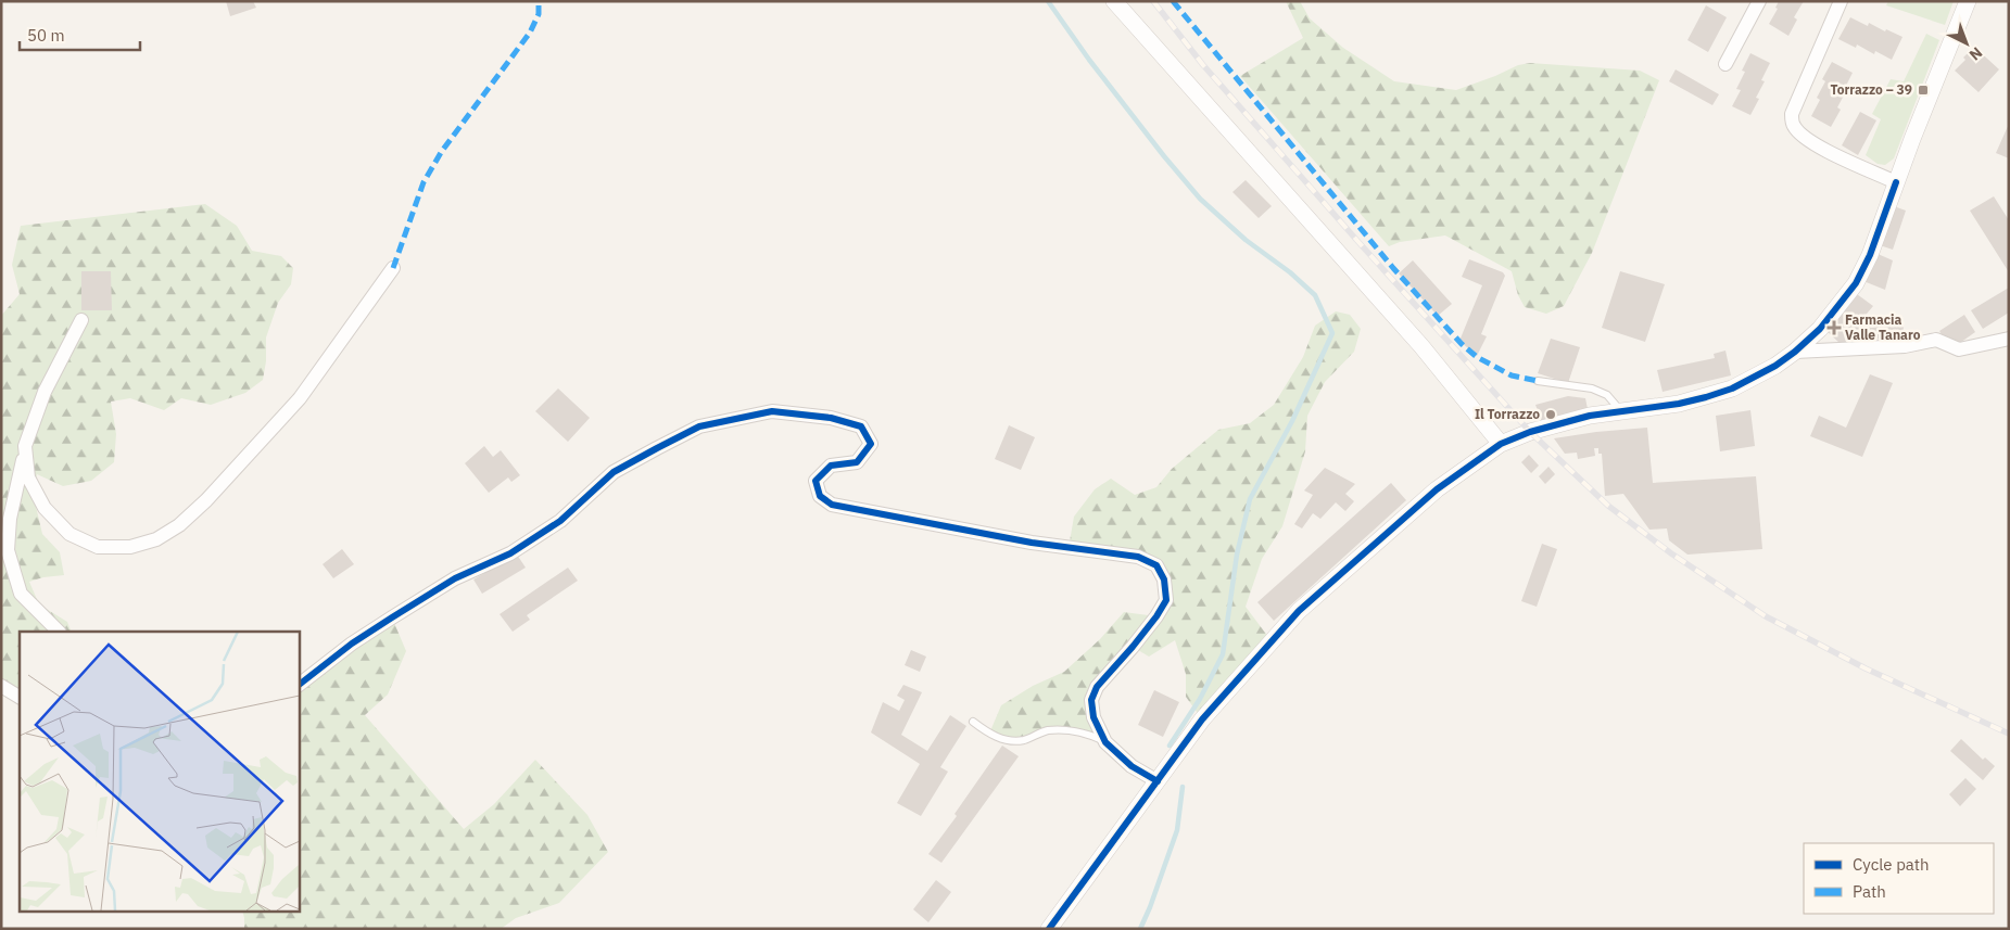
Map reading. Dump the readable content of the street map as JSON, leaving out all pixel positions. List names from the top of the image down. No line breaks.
{"places":{"transit":["Torrazzo – 39"],"health":["Farmacia Valle Tanaro"],"other":["Il Torrazzo"]},"legend":["Cycle path","Path"],"scale_bar":"50 m","north":"bottom right"}
